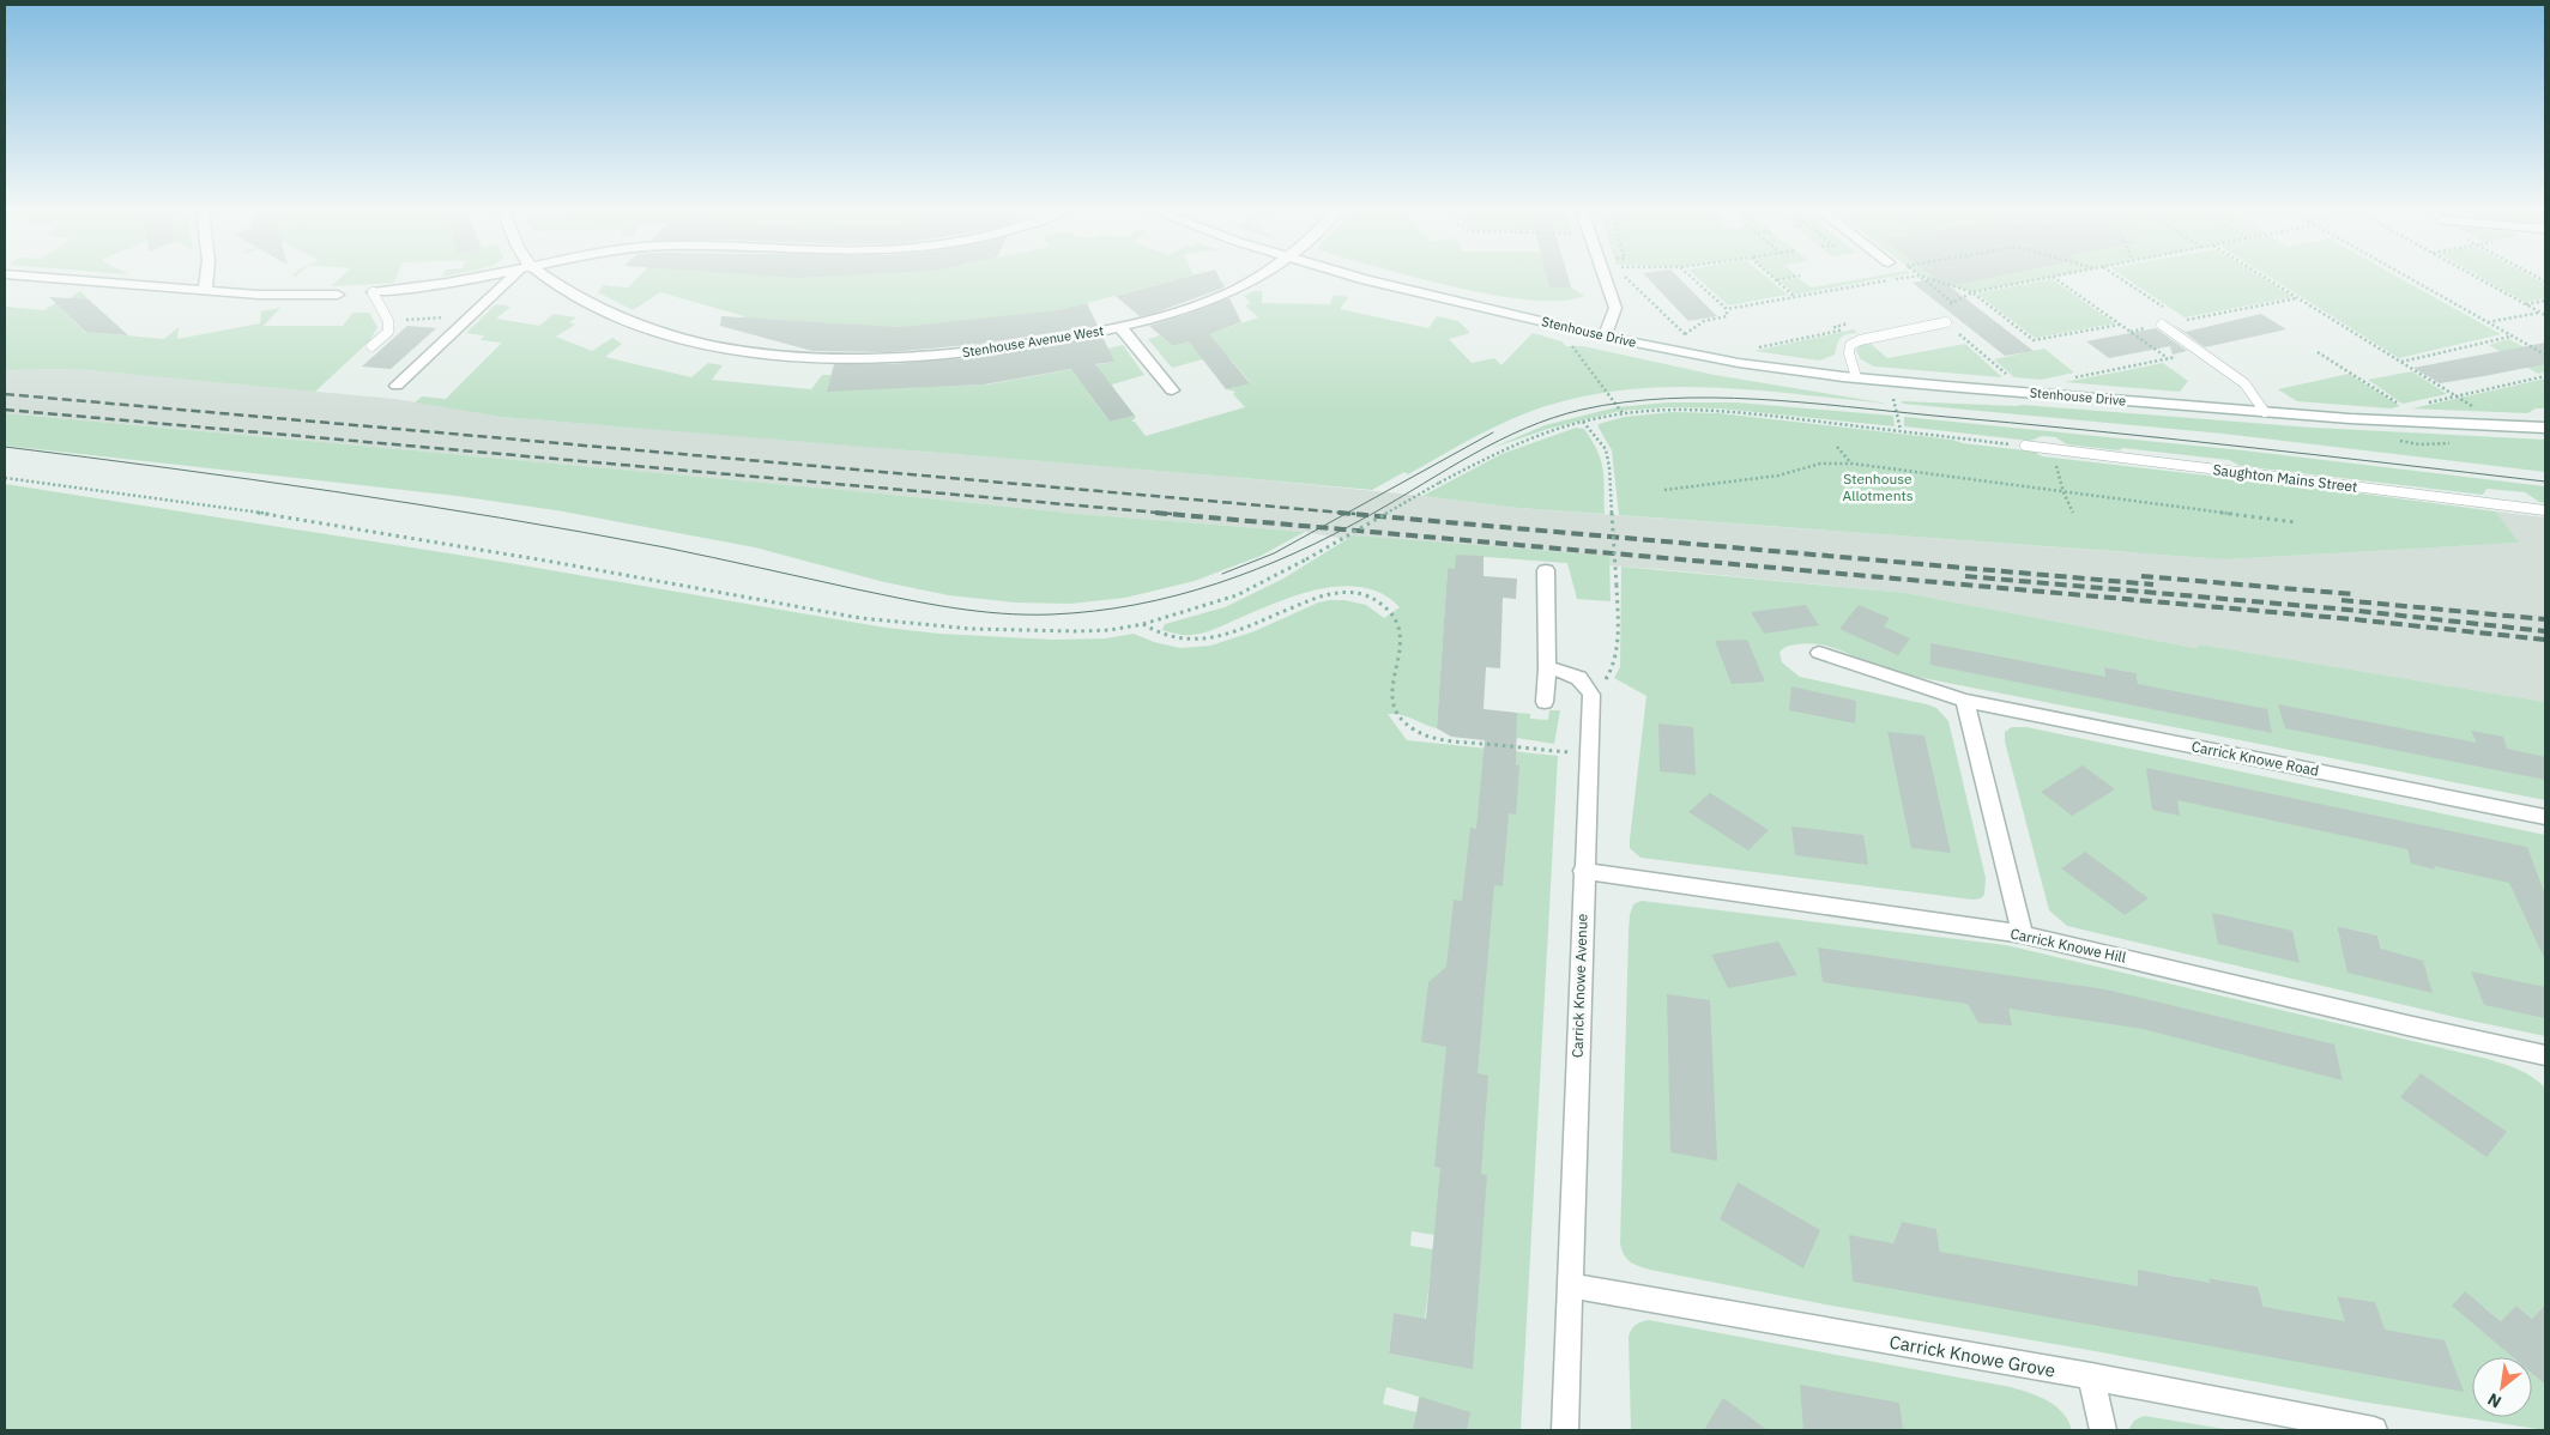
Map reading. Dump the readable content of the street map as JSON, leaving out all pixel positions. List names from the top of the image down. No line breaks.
{"streets":{"street":["Stenhouse Drive","Stenhouse Avenue West","Carrick Knowe Road","Carrick Knowe Hill","Carrick Knowe Avenue","Carrick Knowe Grove"],"lane":["Saughton Mains Street"]},"crossings":[["Carrick Knowe Hill","Carrick Knowe Avenue"],["Carrick Knowe Avenue","Carrick Knowe Grove"]],"parks":["Stenhouse Allotments"],"north":"bottom left"}
